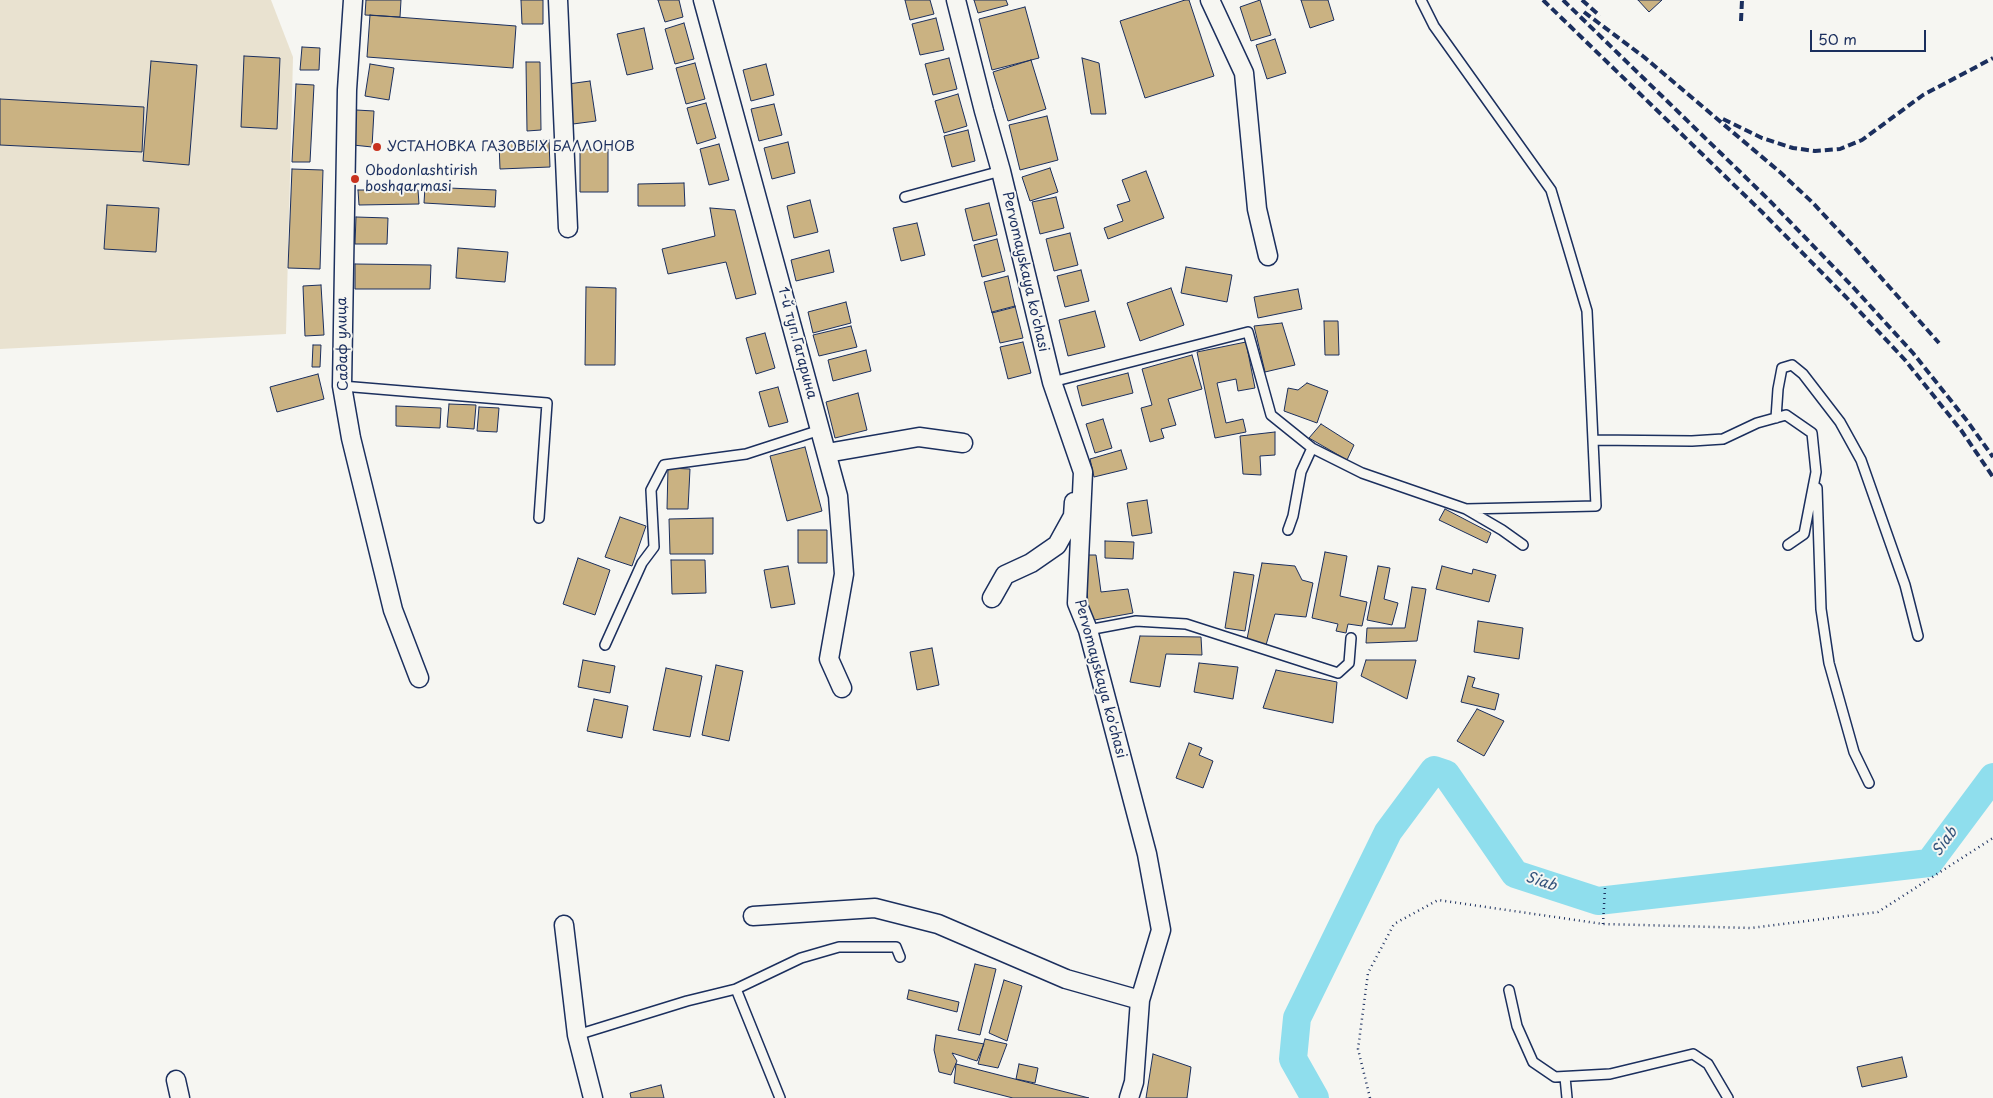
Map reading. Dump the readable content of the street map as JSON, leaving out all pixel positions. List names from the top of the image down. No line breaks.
{"streets":{"street":["Pervomayskaya ko'chasi","1-й туп.Гагарина","Садаф улица"]},"water":["Siab"],"places":["УСТАНОВКА ГАЗОВЫХ БАЛЛОНОВ","Obodonlashtirish boshqarmasi"],"scale_bar":"50 m"}
